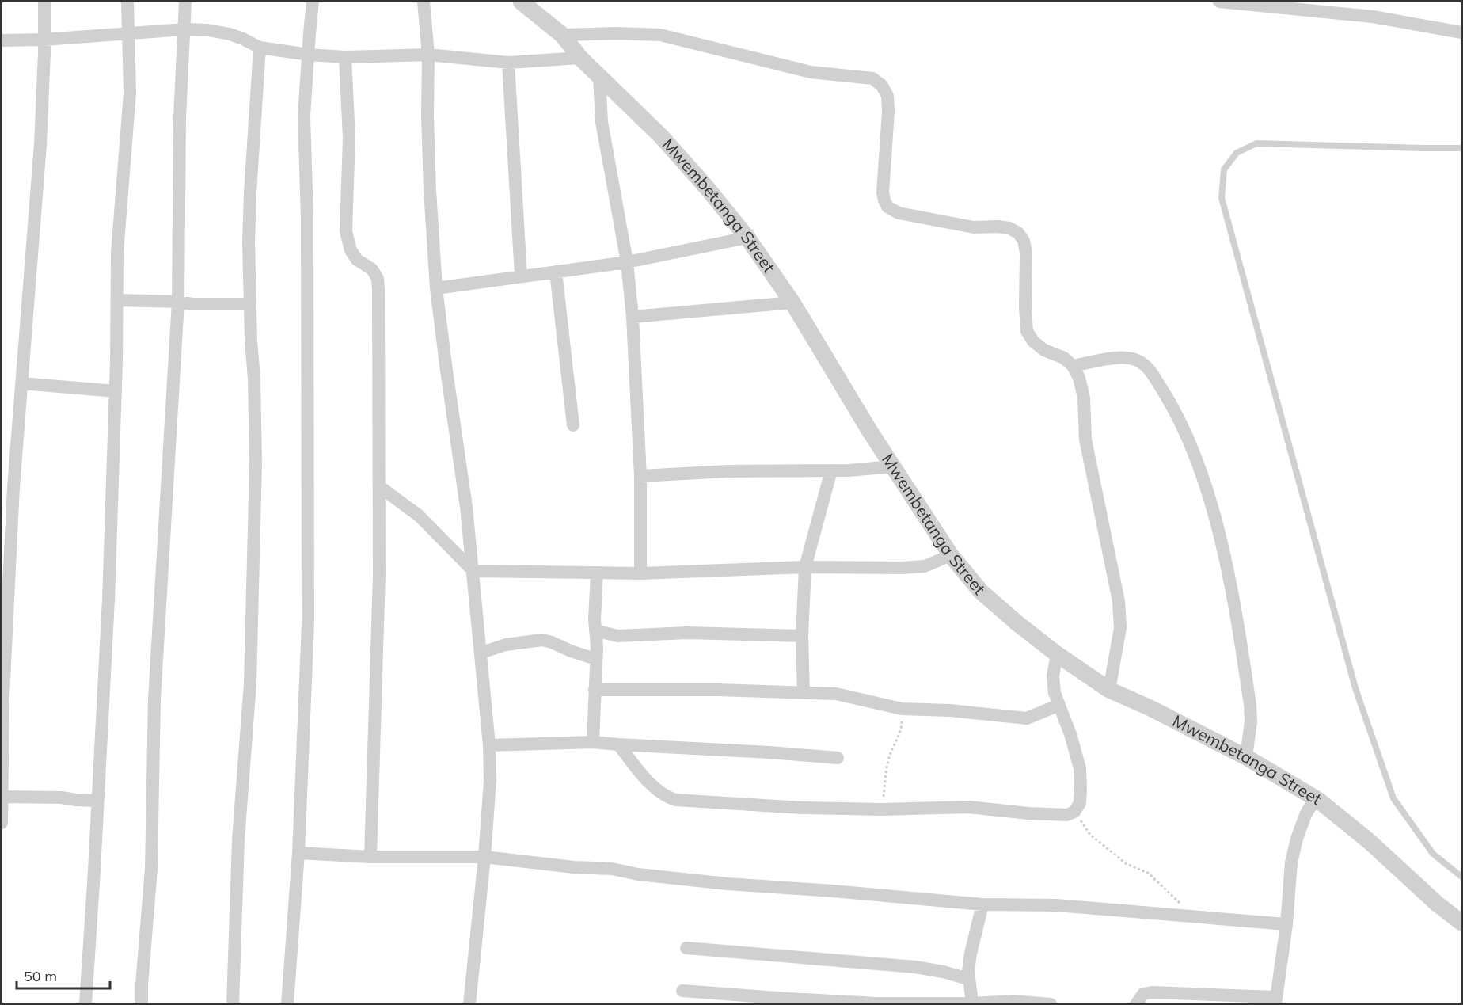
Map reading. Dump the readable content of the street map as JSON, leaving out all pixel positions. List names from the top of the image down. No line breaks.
{"streets":{"street":["Mwembetanga Street"]},"scale_bar":"50 m"}
